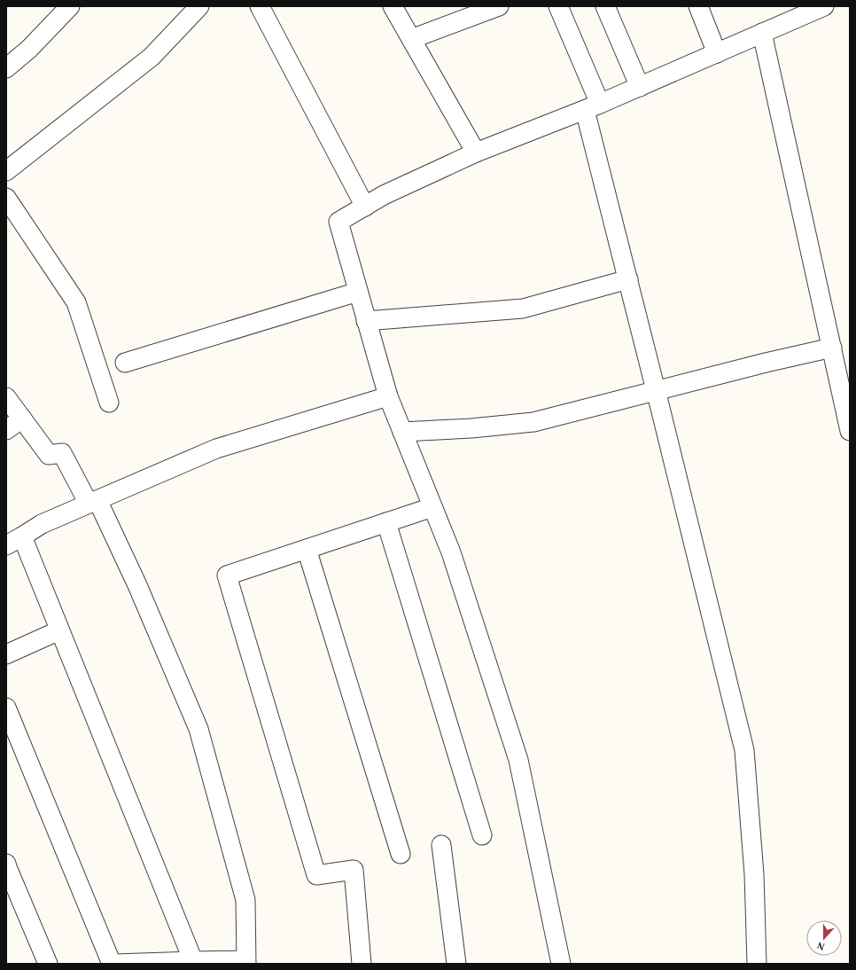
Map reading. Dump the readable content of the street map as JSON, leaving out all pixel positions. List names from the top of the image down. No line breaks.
{"north":"bottom"}
